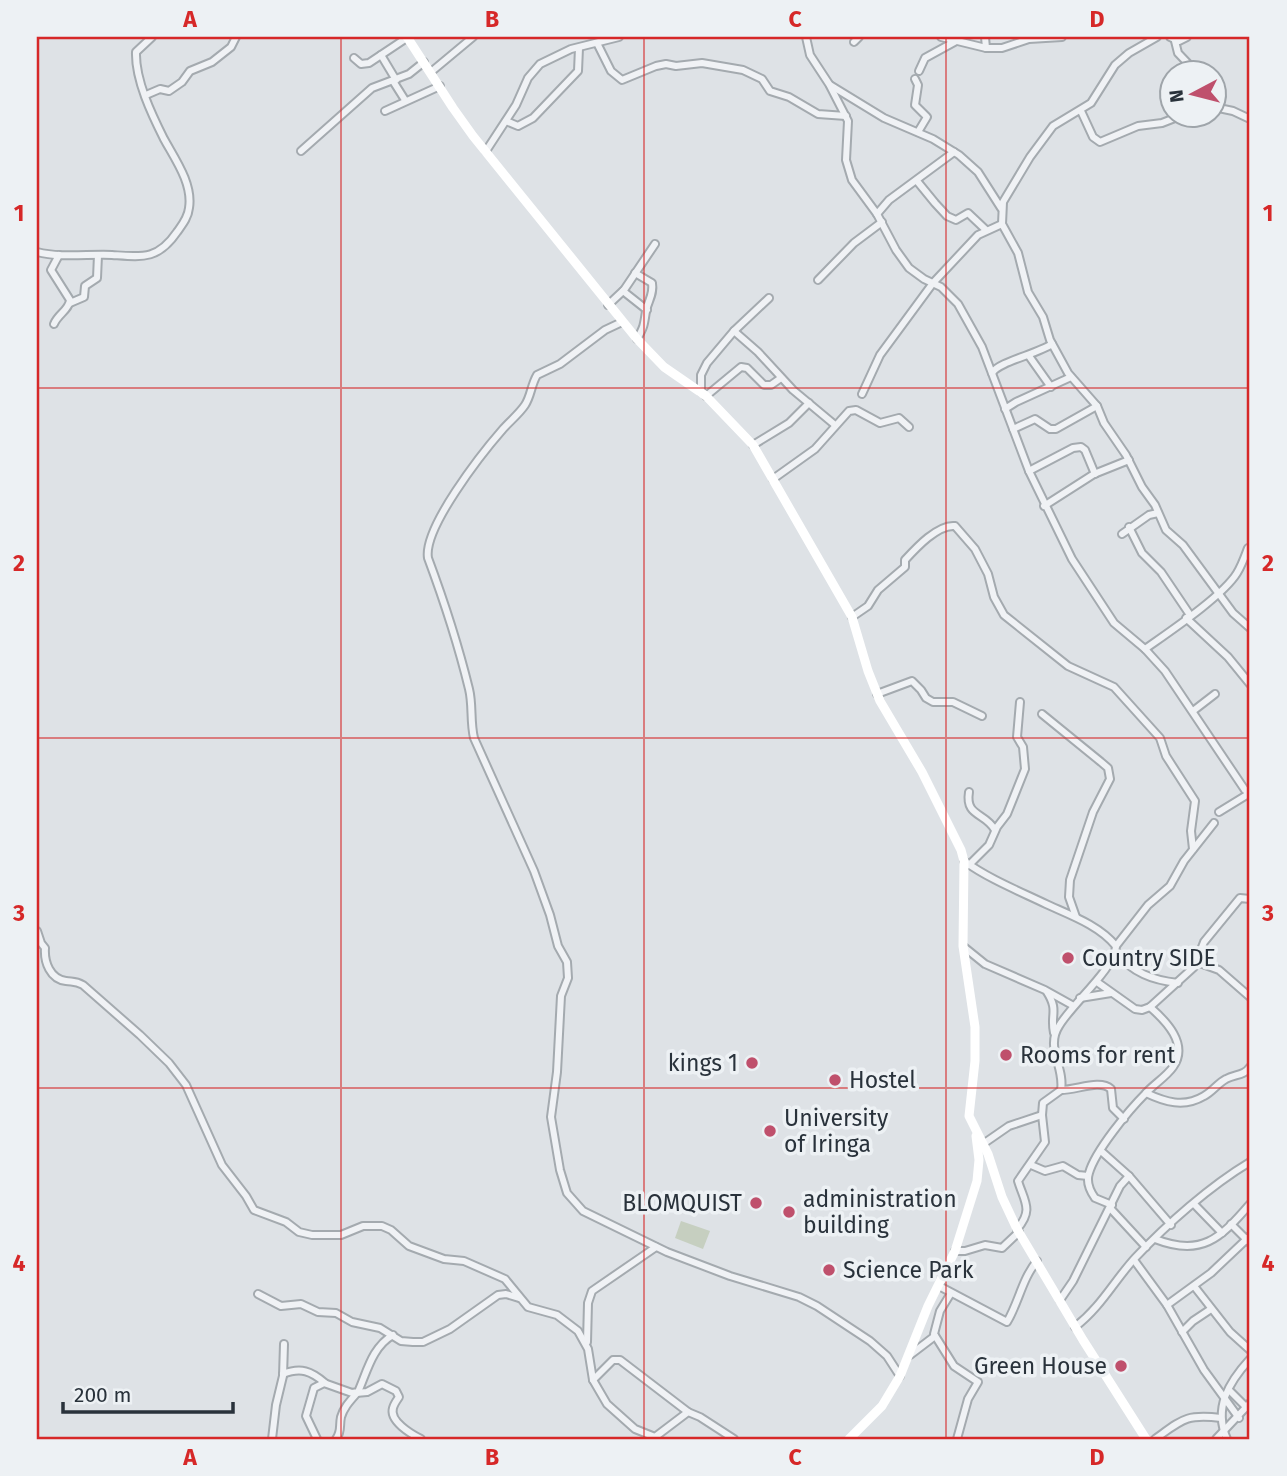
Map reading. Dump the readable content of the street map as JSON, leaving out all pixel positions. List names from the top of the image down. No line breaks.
{"places":["Country SIDE","Rooms for rent","kings 1","Hostel","University of Iringa","BLOMQUIST","administration building","Science Park","Green House"],"scale_bar":"200 m","north":"left","grid":{"columns":["A","B","C","D"],"rows":["1","2","3","4"]}}
